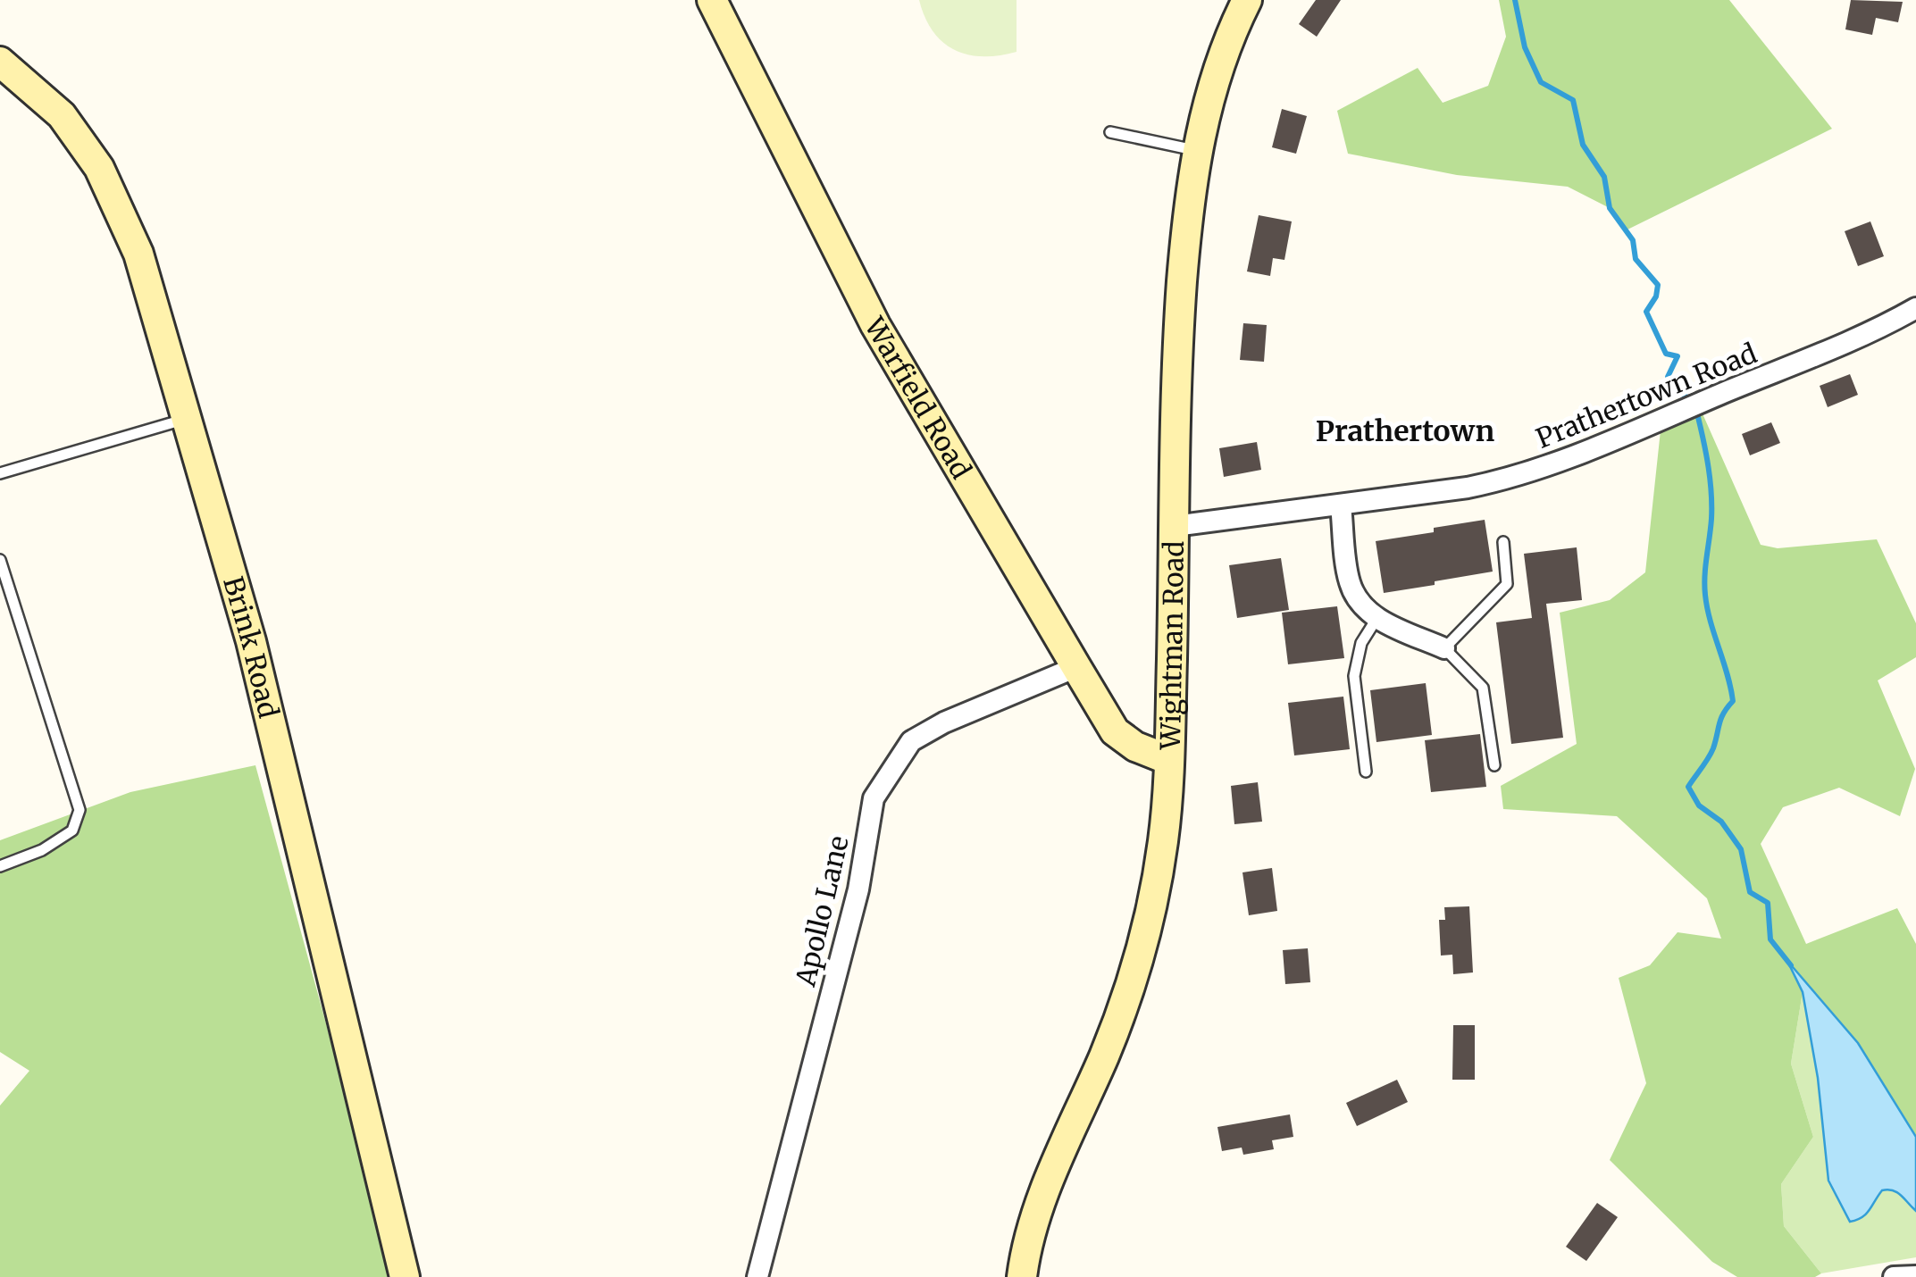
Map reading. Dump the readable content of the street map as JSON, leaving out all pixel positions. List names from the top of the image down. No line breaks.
{"streets":{"main road":["Warfield Road","Wightman Road","Brink Road"],"street":["Prathertown Road","Apollo Lane"]},"crossings":[["Prathertown Road","Wightman Road"],["Warfield Road","Wightman Road"],["Warfield Road","Apollo Lane"]],"districts":["Prathertown"]}
